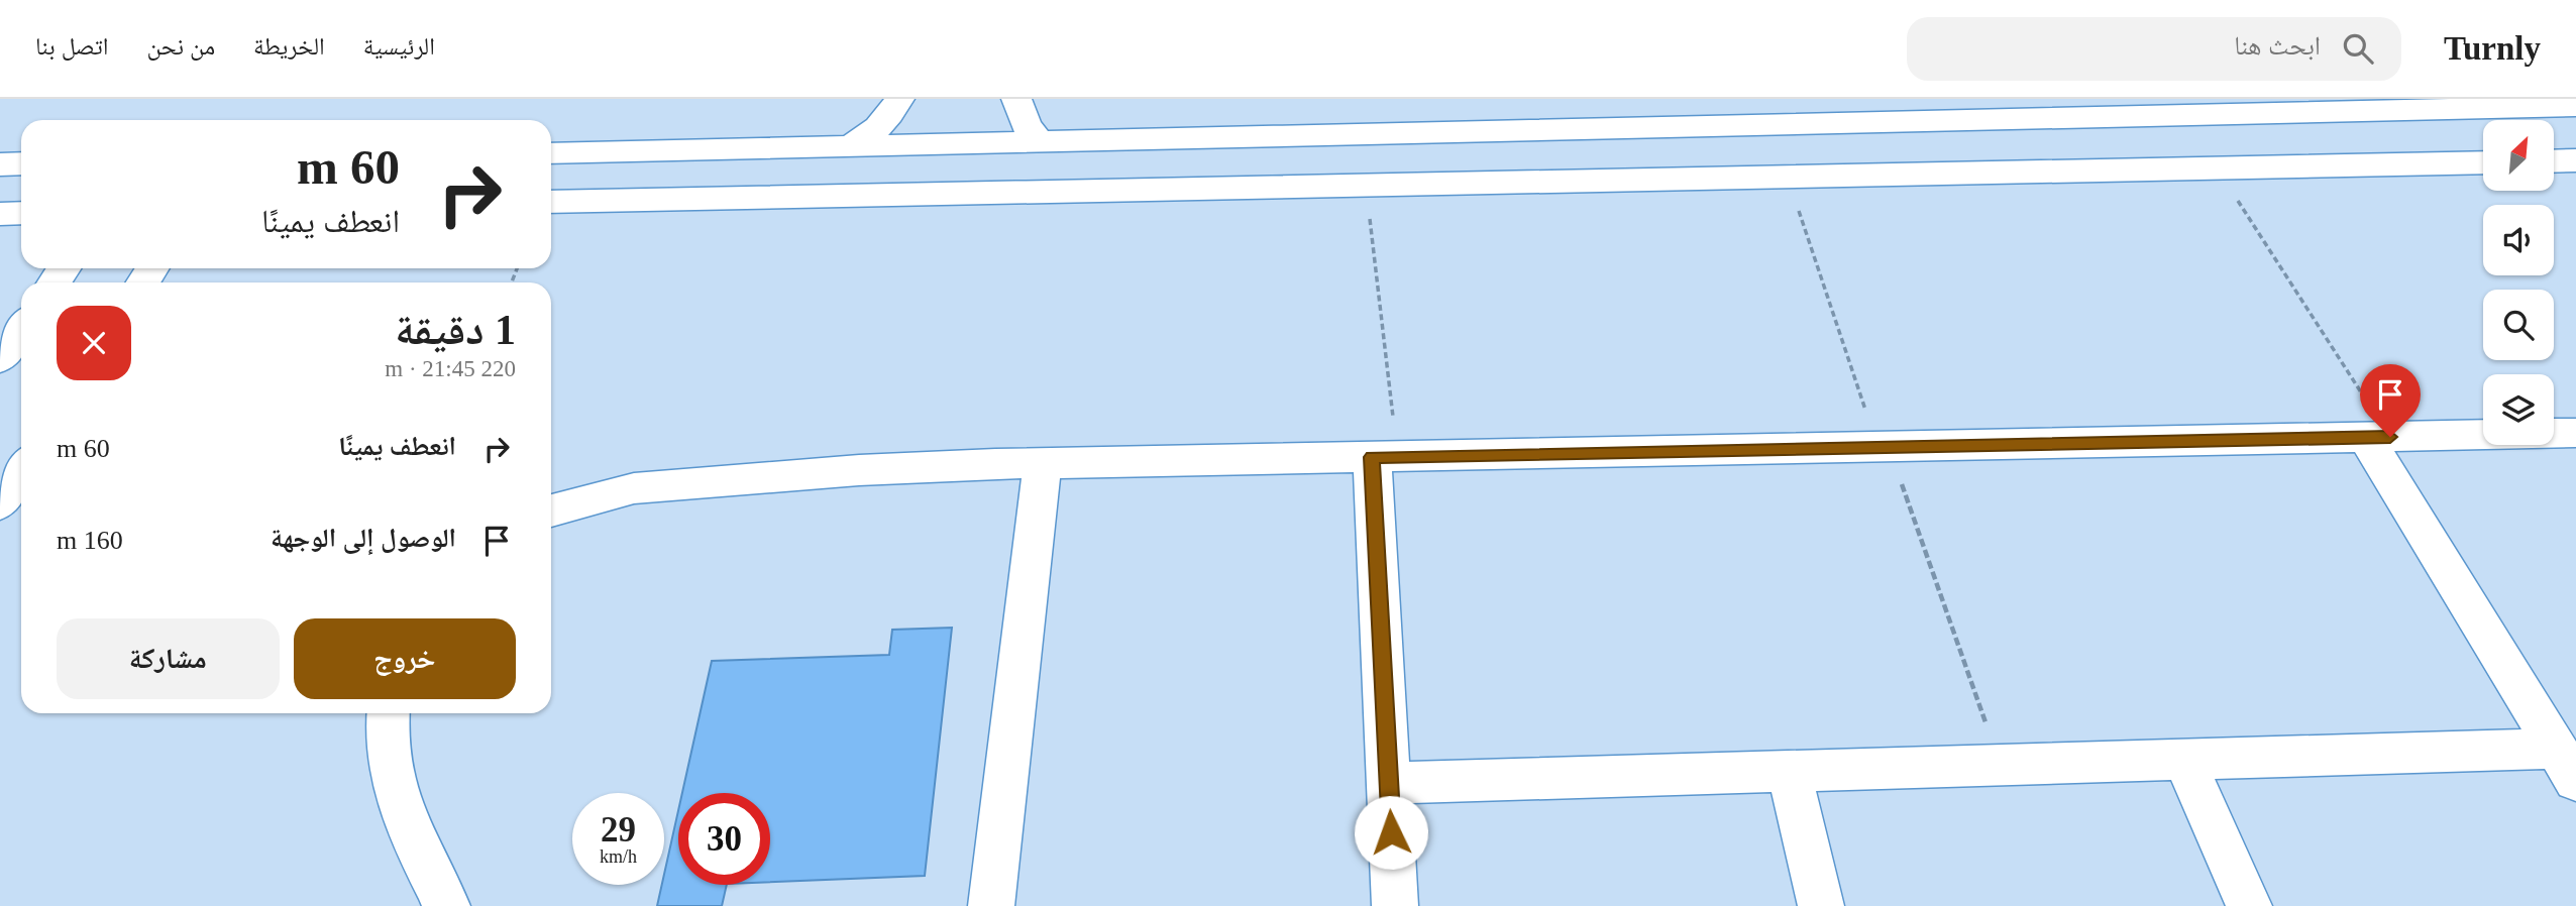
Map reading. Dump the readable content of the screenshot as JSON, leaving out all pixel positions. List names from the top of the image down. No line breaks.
{"north":"top right","page":{"header":"Turnly","search":"ابحث هنا","nav":["الرئيسية","الخريطة","من نحن","اتصل بنا"],"turn":["60 m","انعطف يمينًا"],"heading":["1 دقيقة","220 m · 21:45"],"list":[{"name":"انعطف يمينًا","value":"60 m"},{"name":"الوصول إلى الوجهة","value":"160 m"}],"buttons":["خروج","مشاركة"],"speed":"29 km/h","limit":"30"}}
